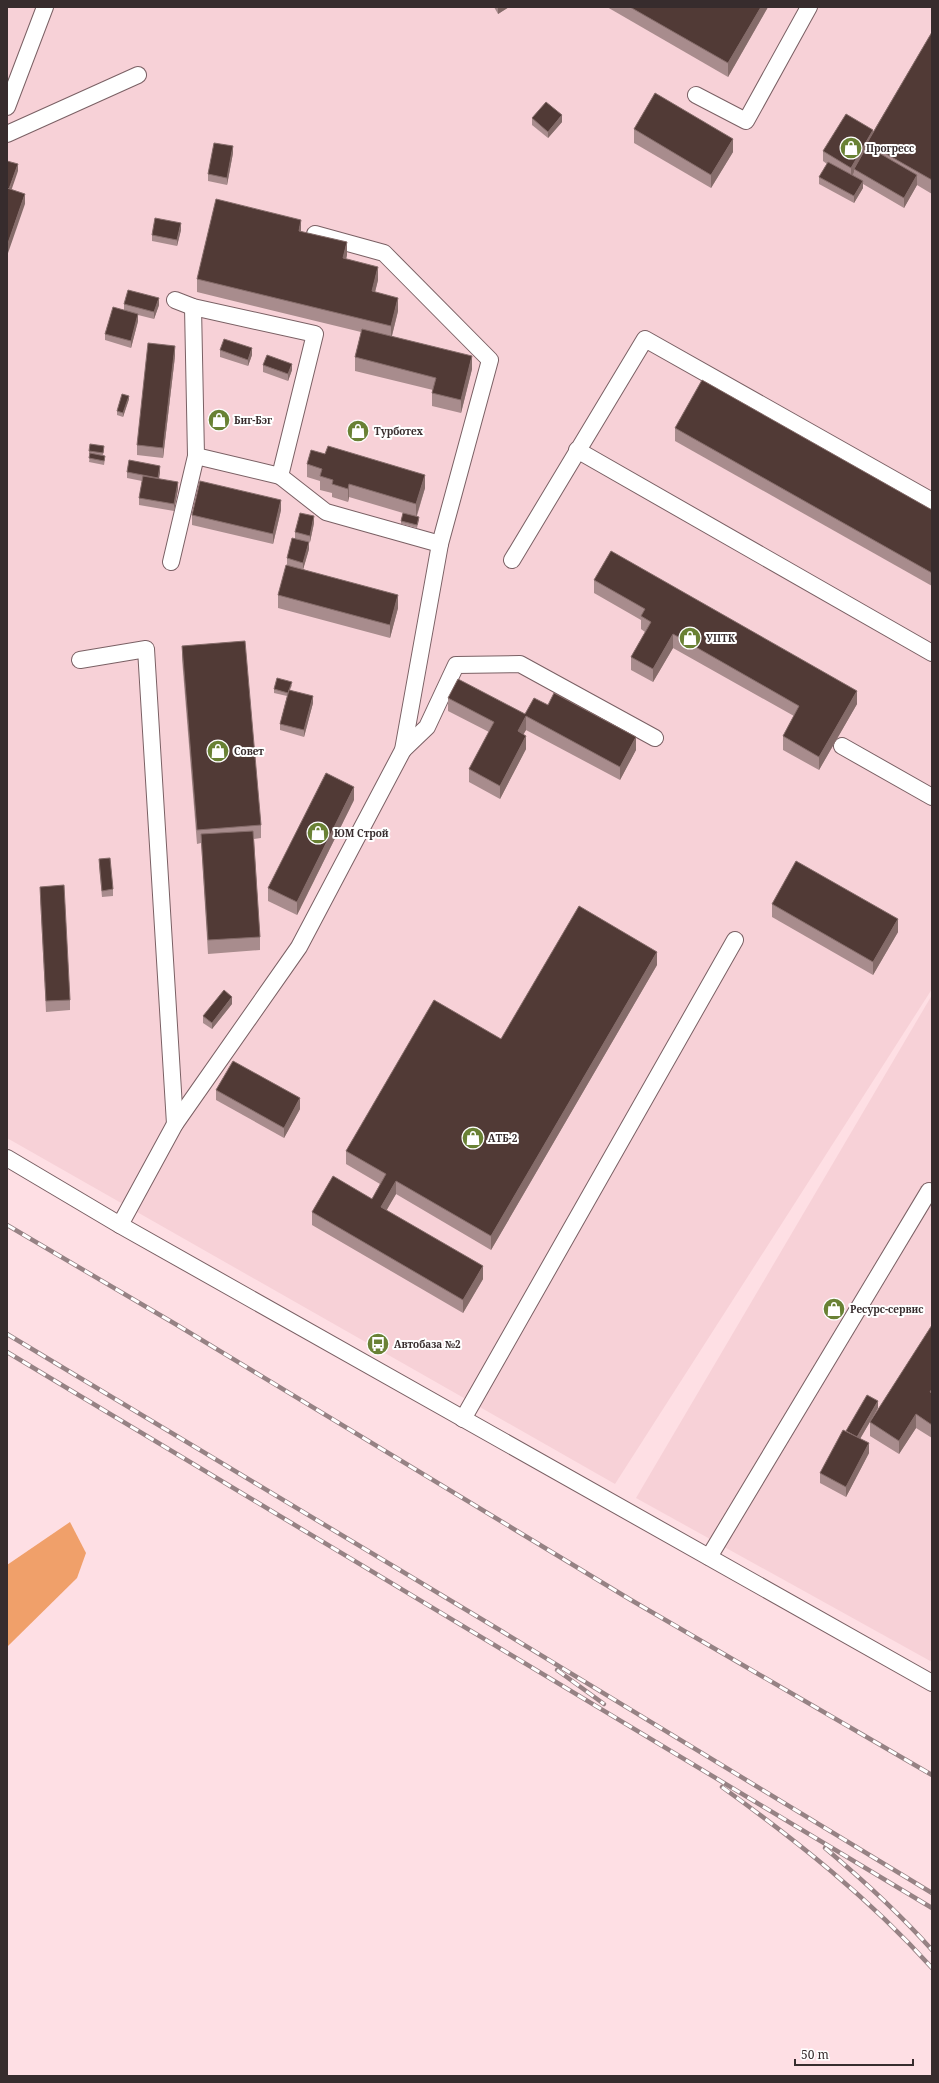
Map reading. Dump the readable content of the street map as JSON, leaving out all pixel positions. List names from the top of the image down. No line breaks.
{"places":{"shop":["Прогресс","Биг-Бэг","Турботех","УПТК","Совет","ЮМ Строй","АТБ-2","Ресурс-сервис"],"bus stop":["Автобаза №2"]},"scale_bar":"50 m"}
